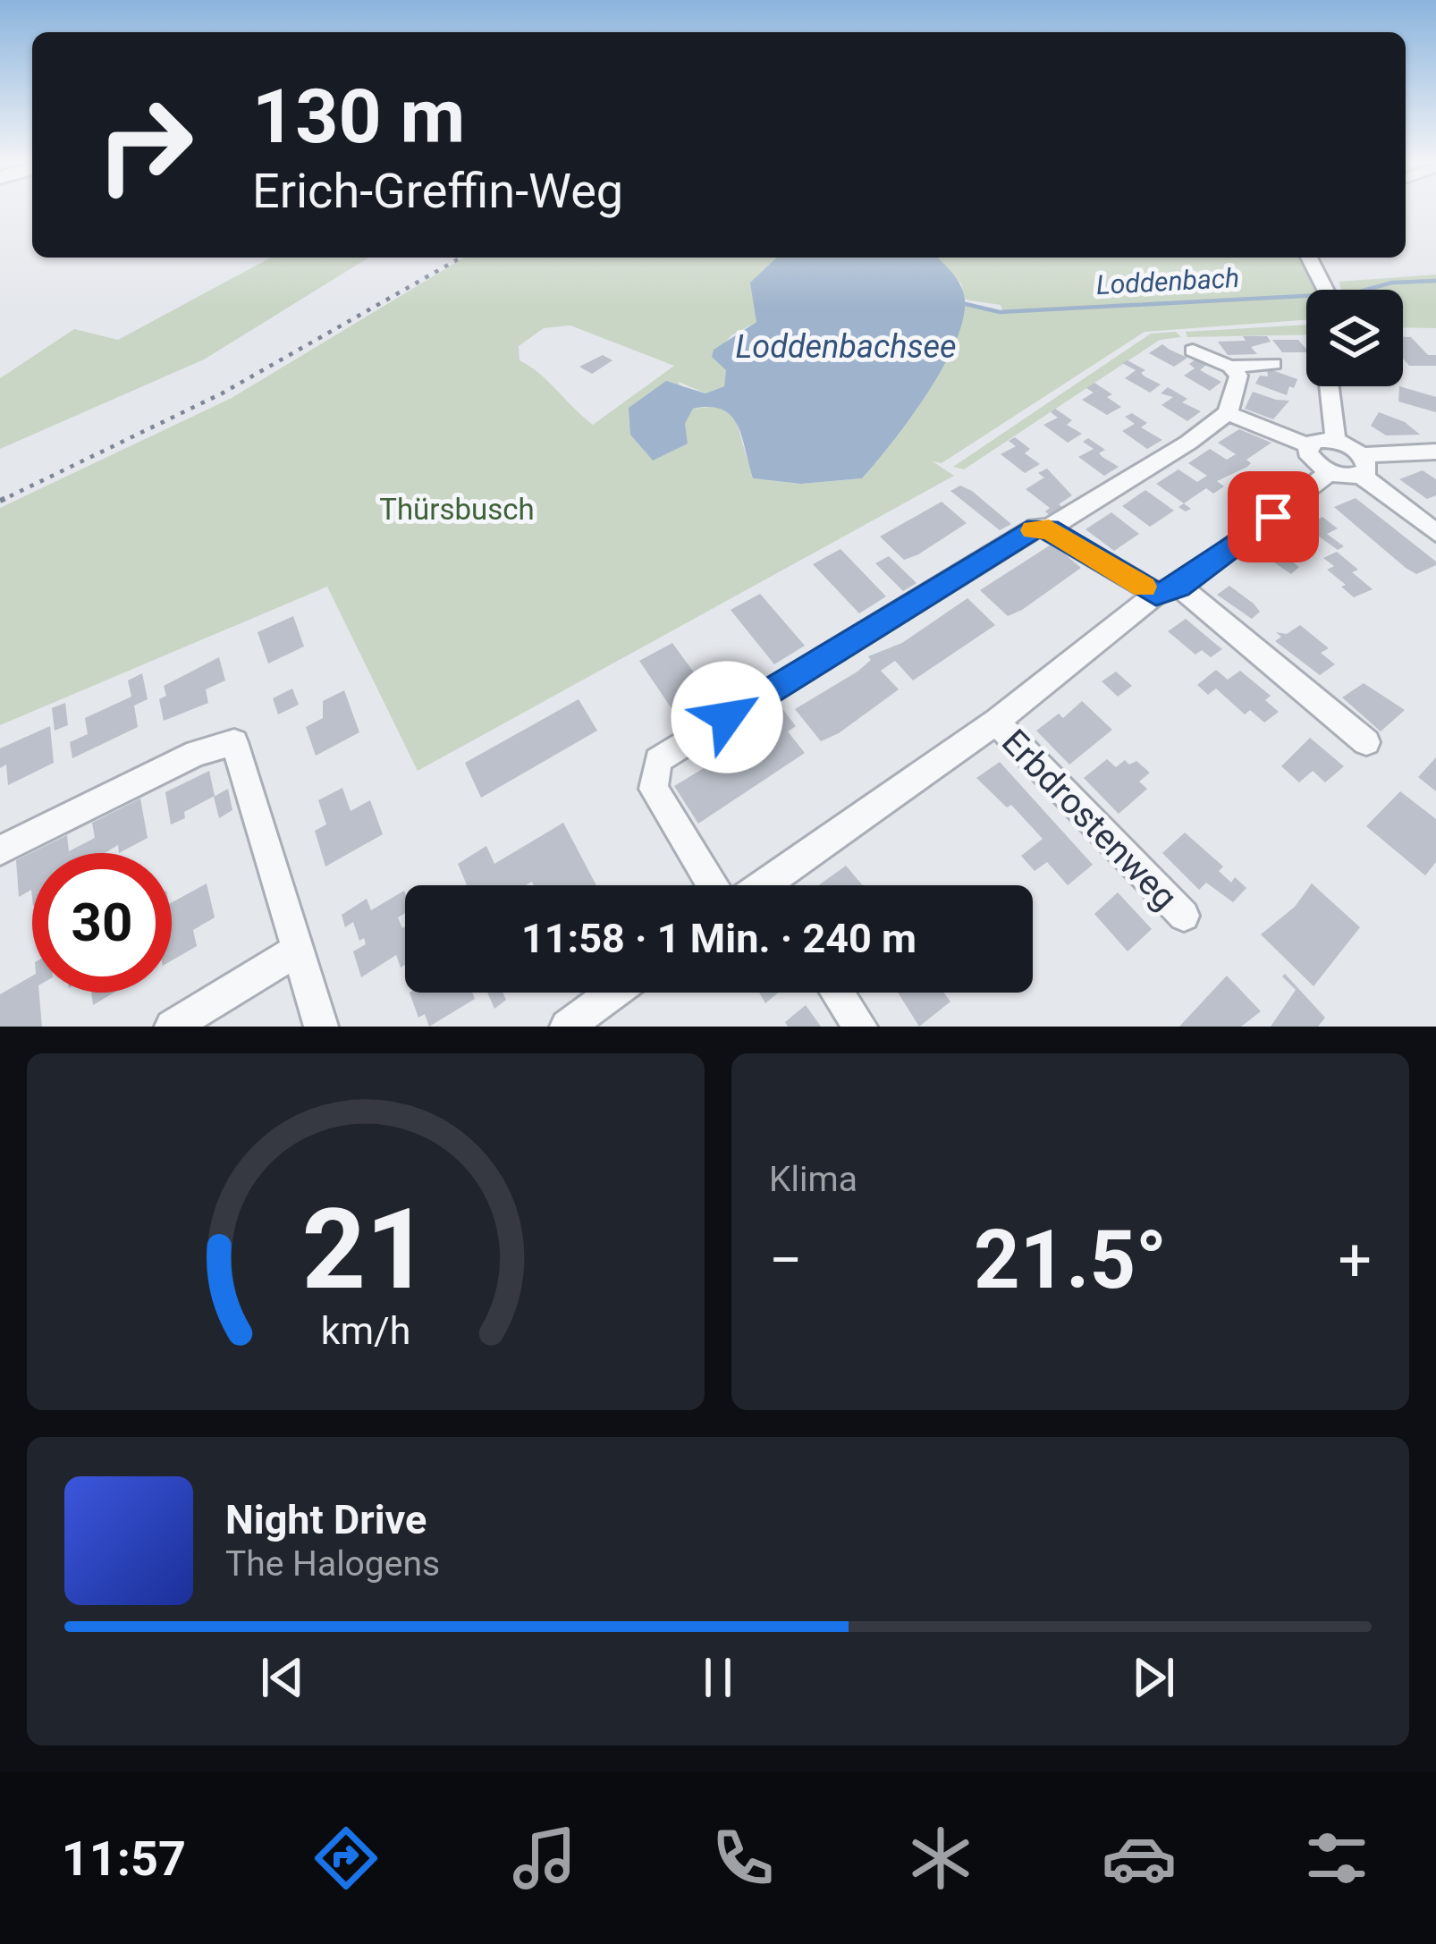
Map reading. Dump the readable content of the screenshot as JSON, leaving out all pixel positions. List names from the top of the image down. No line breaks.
{"streets":{"street":["Erbdrostenweg"]},"water":["Loddenbach","Loddenbachsee"],"parks":["Thürsbusch"],"page":{"turn":["130 m","Erich-Greffin-Weg"],"limit":"30","trip":"11:58 · 1 Min. · 240 m","tile":"Klima","heat":["−","21.5°","+"],"song":["Night Drive","The Halogens"],"tabs":"11:57","gauge":["21","km/h"]}}
